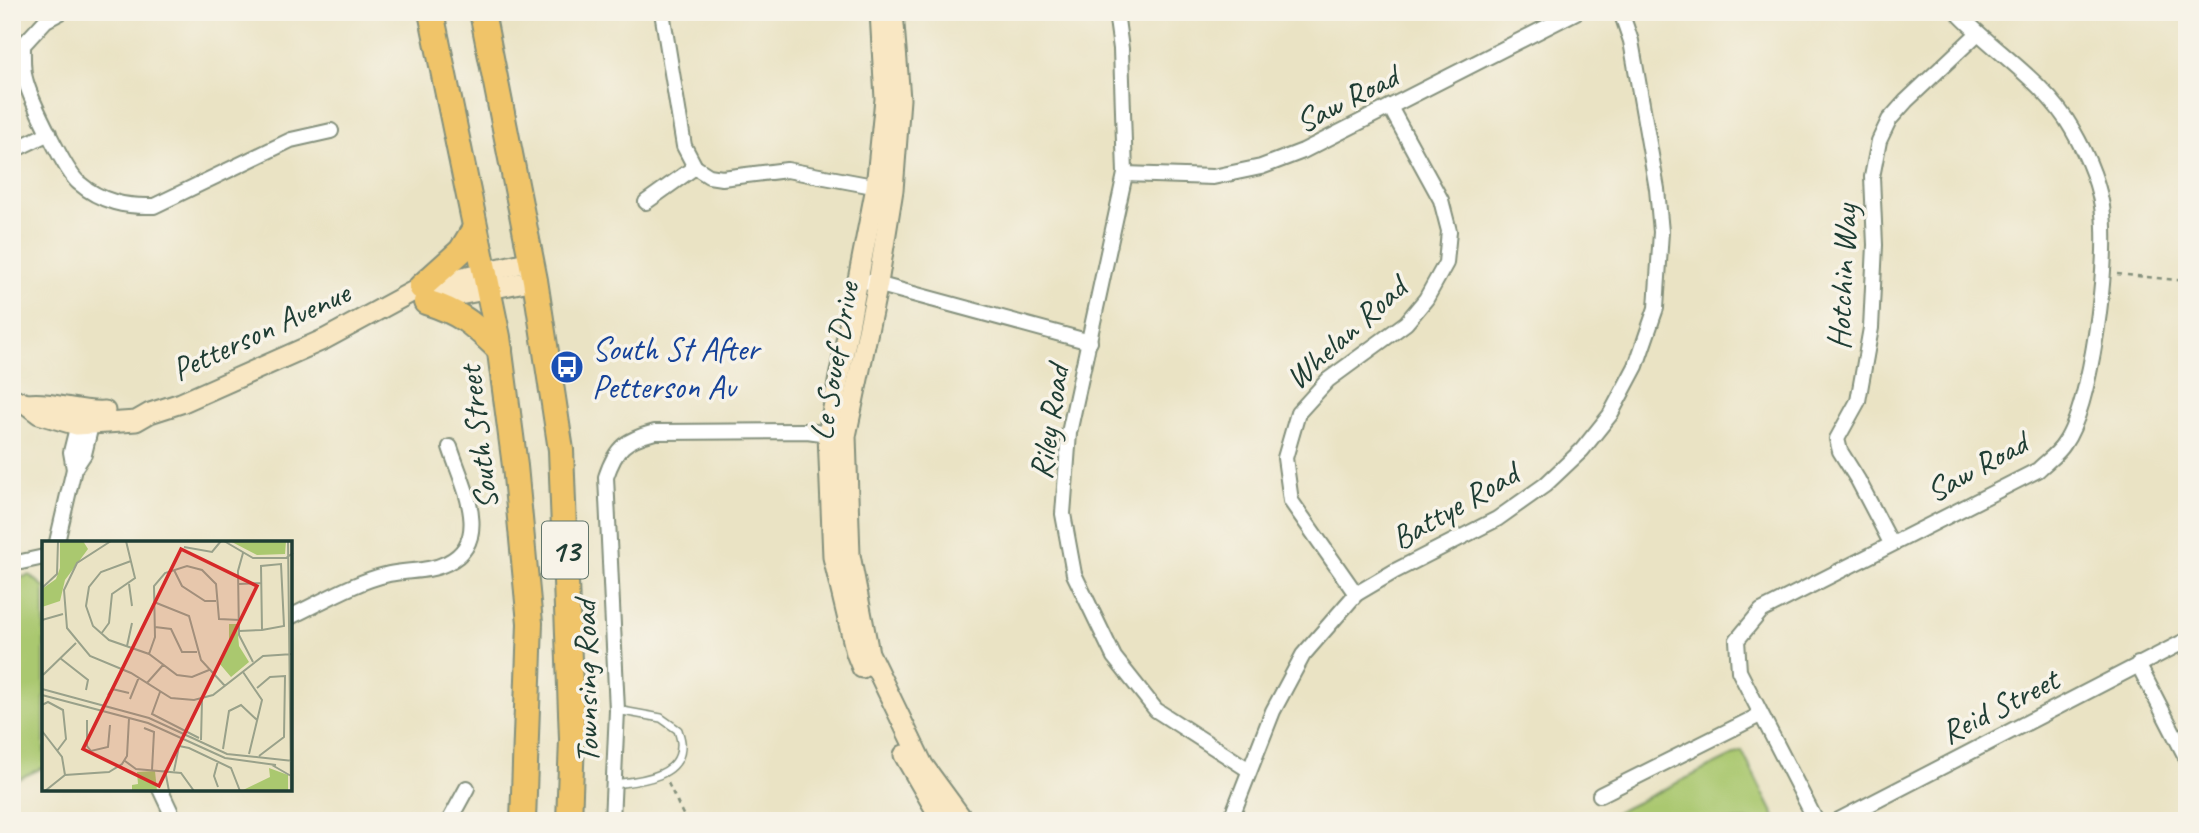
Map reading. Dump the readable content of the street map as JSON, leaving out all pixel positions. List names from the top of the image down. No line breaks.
{"streets":{"highway":["South Street","13"],"street":["Saw Road","Hotchin Way","Petterson Avenue","Whelan Road","Le Souef Drive","Riley Road","Battye Road","Townsing Road","Reid Street"]},"crossings":[["Saw Road","Hotchin Way"],["Saw Road","Whelan Road"],["Saw Road","Riley Road"],["Petterson Avenue","South Street"],["Petterson Avenue","13"],["Whelan Road","Battye Road"],["Le Souef Drive","Townsing Road"],["Riley Road","Battye Road"]],"places":{"bus stop":["South St After Petterson Av"]}}
